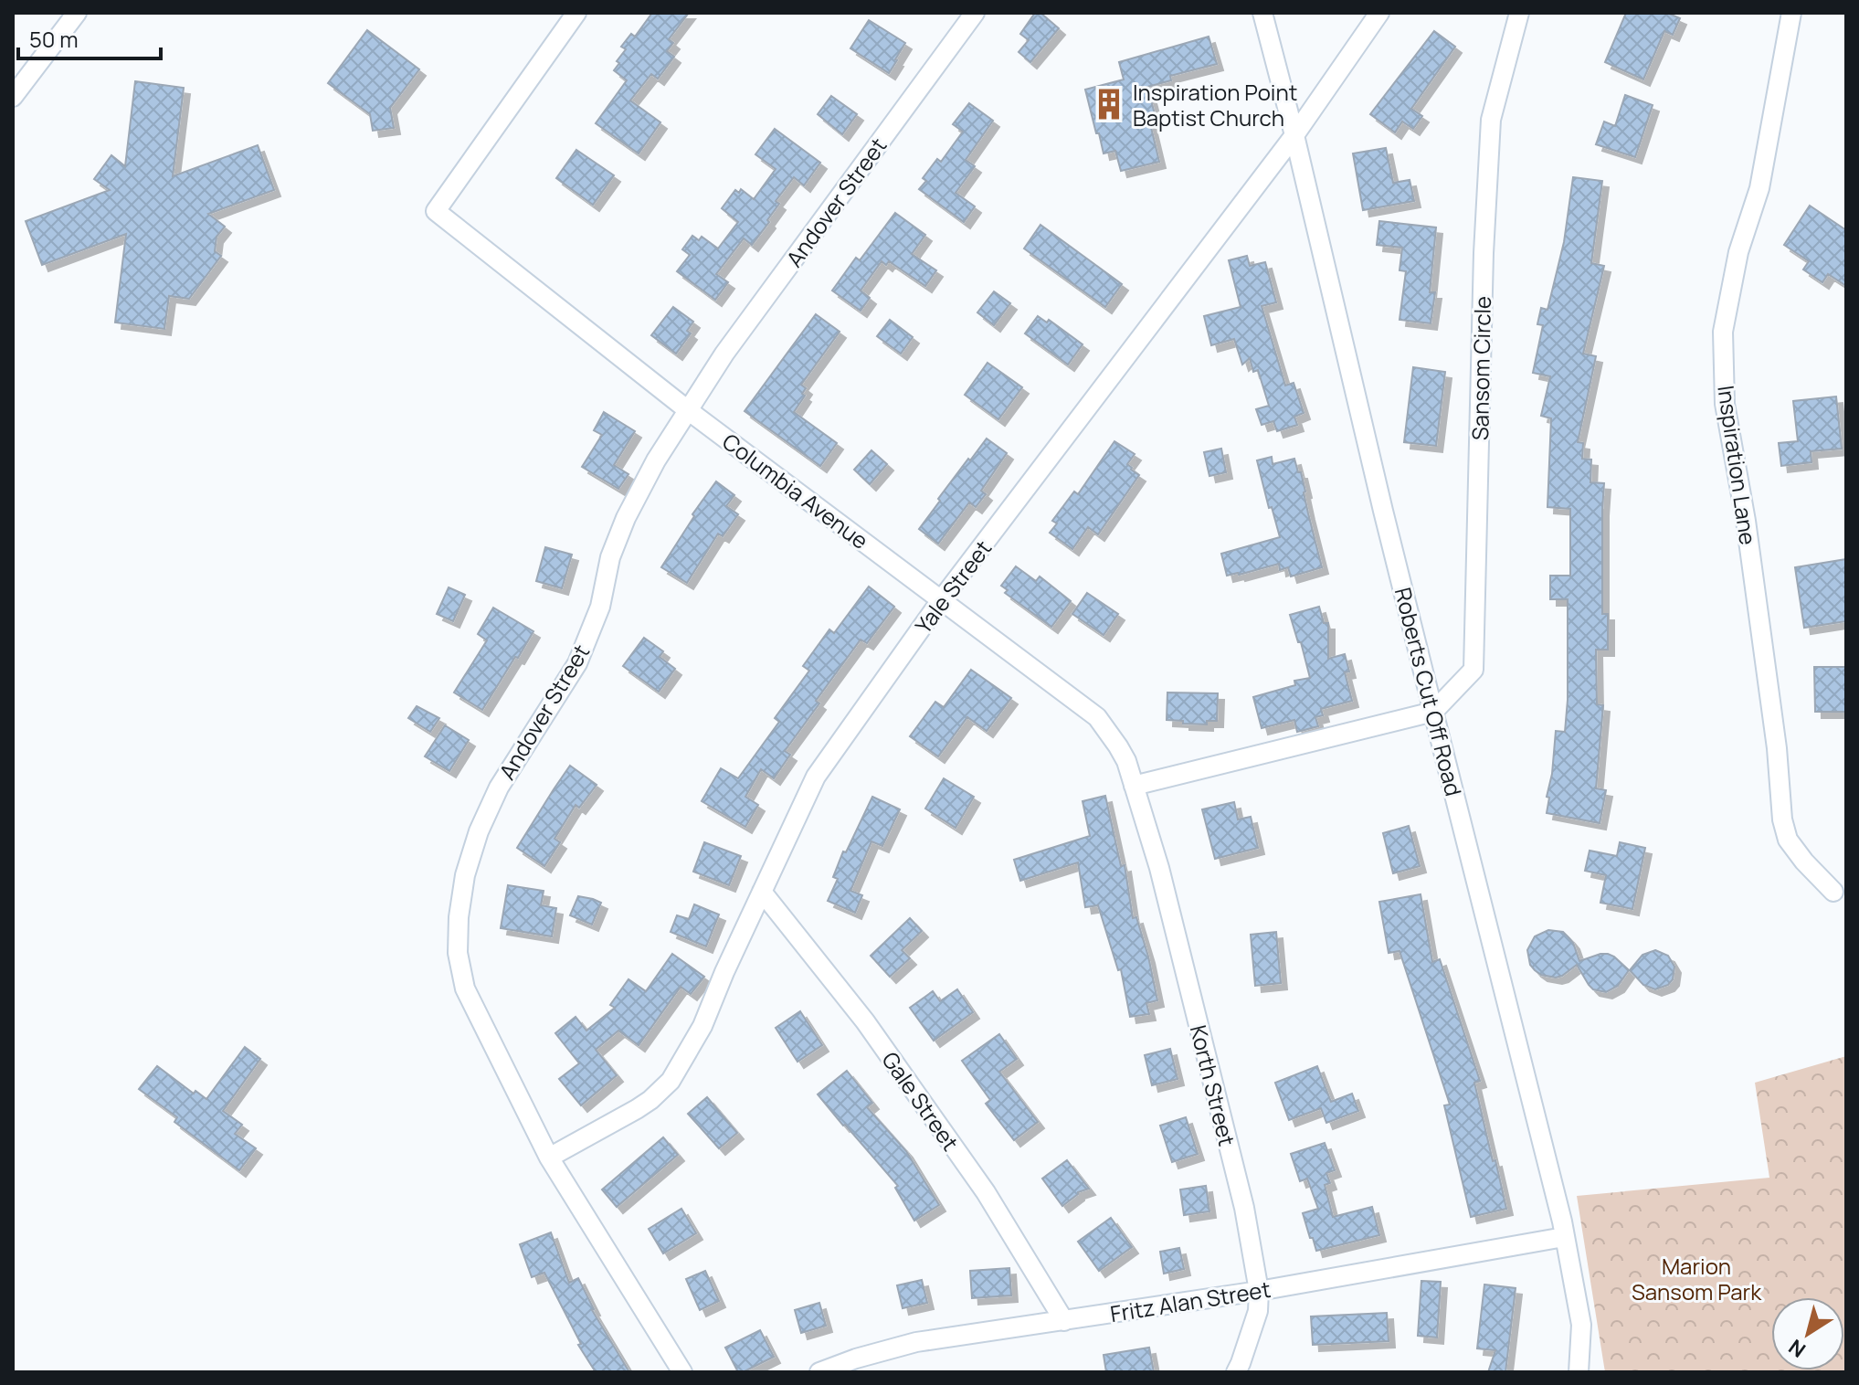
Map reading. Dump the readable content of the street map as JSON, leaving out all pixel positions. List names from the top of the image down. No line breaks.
{"streets":{"street":["Andover Street","Sansom Circle","Inspiration Lane","Columbia Avenue","Yale Street","Roberts Cut Off Road","Korth Street","Gale Street","Fritz Alan Street"]},"crossings":[["Andover Street","Columbia Avenue"],["Andover Street","Yale Street"],["Sansom Circle","Roberts Cut Off Road"],["Columbia Avenue","Yale Street"],["Columbia Avenue","Korth Street"],["Yale Street","Roberts Cut Off Road"],["Yale Street","Gale Street"],["Roberts Cut Off Road","Fritz Alan Street"],["Korth Street","Fritz Alan Street"],["Gale Street","Fritz Alan Street"]],"parks":["Marion Sansom Park"],"places":{"building":["Inspiration Point Baptist Church"]},"scale_bar":"50 m","north":"bottom left"}
